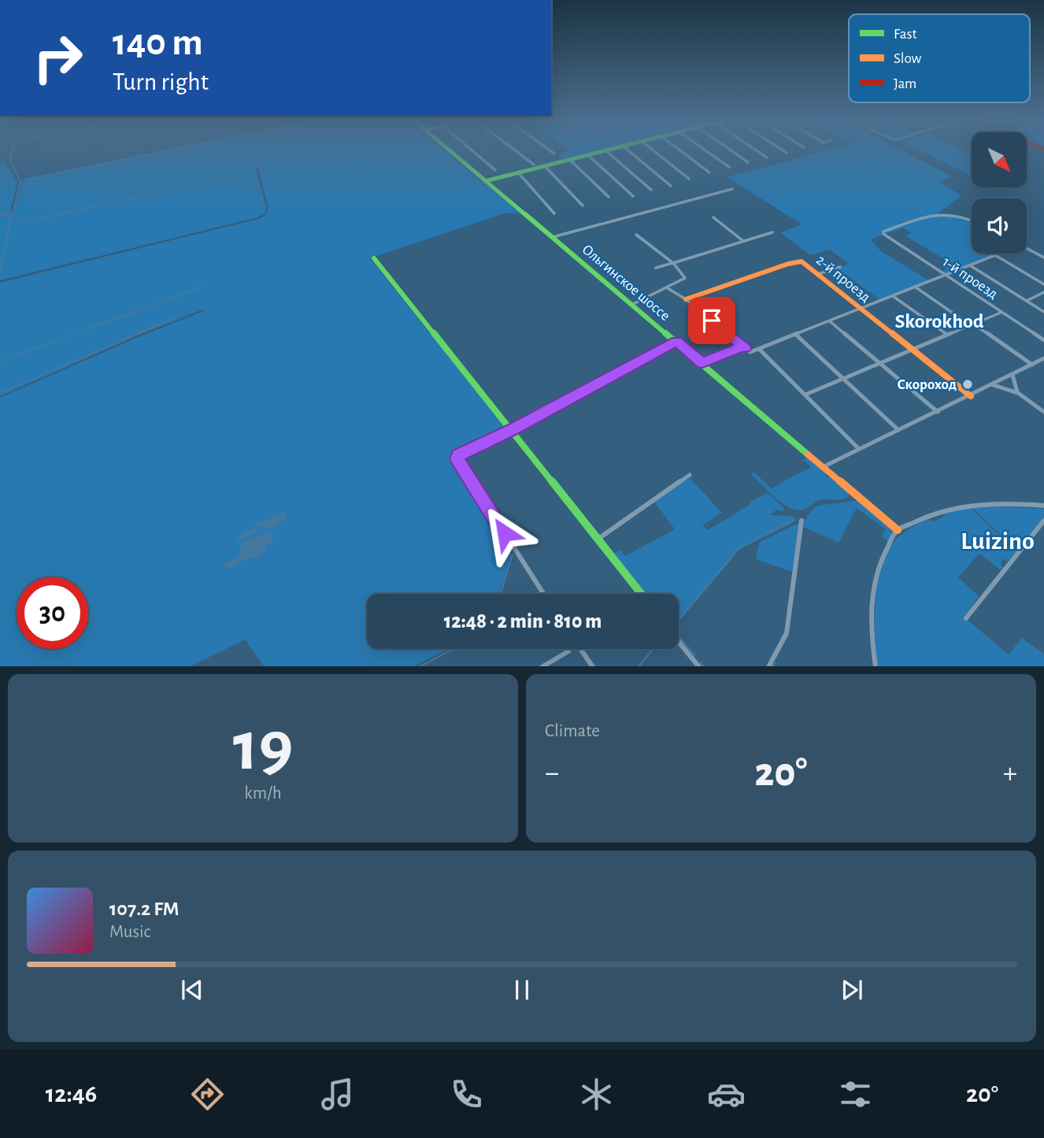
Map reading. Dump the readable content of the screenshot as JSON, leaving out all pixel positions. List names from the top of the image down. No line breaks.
{"streets":{"street":["1-й проезд","2-й проезд","Ольгинское шоссе"]},"districts":["Skorokhod","Luizino"],"places":["Скороход"],"legend":["Fast","Slow","Jam"],"north":"bottom right","page":{"turn":["140 m","Turn right"],"limit":"30","trip":"12:48 · 2 min · 810 m","tile":[["19","km/h"],"Climate"],"heat":["−","20°","+"],"song":["107.2 FM","Music"],"tabs":["12:46","20°"]}}
